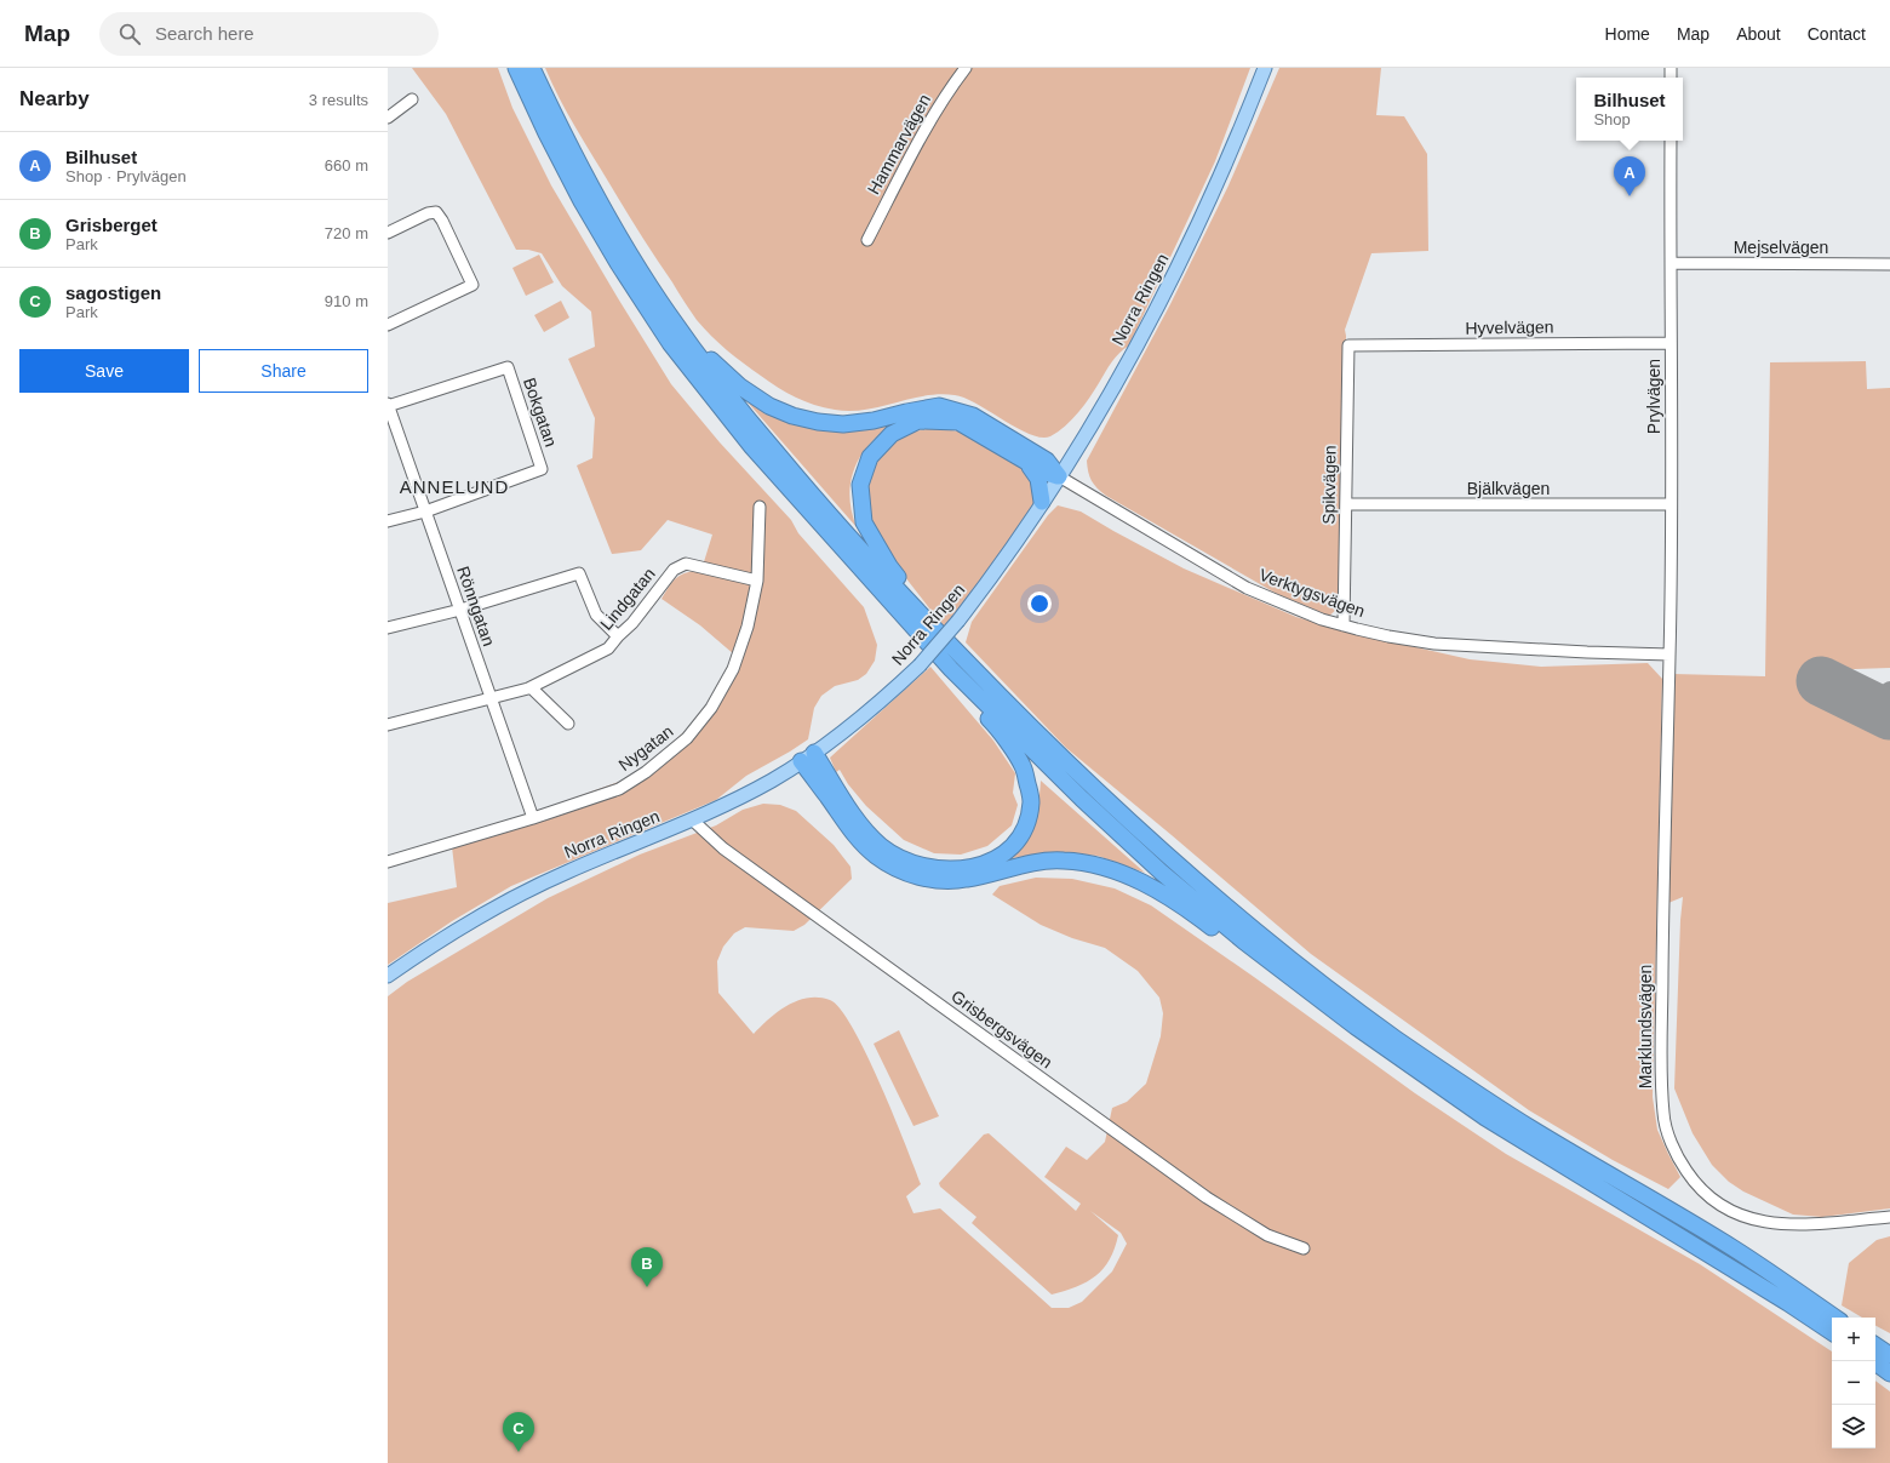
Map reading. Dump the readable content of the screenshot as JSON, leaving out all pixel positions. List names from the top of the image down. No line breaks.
{"streets":{"main road":["Norra Ringen"],"street":["Hammarvägen","Mejselvägen","Hyvelvägen","Prylvägen","Bokgatan","Spikvägen","Bjälkvägen","Verktygsvägen","Lindgatan","Rönngatan","Nygatan","Marklundsvägen","Grisbergsvägen"]},"crossings":[["Mejselvägen","Prylvägen"],["Norra Ringen","Verktygsvägen"],["Norra Ringen","Grisbergsvägen"],["Hyvelvägen","Prylvägen"],["Hyvelvägen","Spikvägen"],["Prylvägen","Bjälkvägen"],["Prylvägen","Verktygsvägen"],["Prylvägen","Marklundsvägen"],["Bokgatan","Rönngatan"],["Spikvägen","Bjälkvägen"],["Spikvägen","Verktygsvägen"],["Verktygsvägen","Marklundsvägen"],["Lindgatan","Rönngatan"],["Lindgatan","Nygatan"],["Rönngatan","Nygatan"]],"districts":["ANNELUND"],"page":{"header":"Map","search":"Search here","nav":["Home","Map","About","Contact"],"heading":["Nearby","3 results"],"popup":["Bilhuset","Shop"],"list":[{"mark":"A","name":"Bilhuset","note":"Shop · Prylvägen","value":"660 m"},{"mark":"B","name":"Grisberget","note":"Park","value":"720 m"},{"mark":"C","name":"sagostigen","note":"Park","value":"910 m"}],"pins":["A","B","C"],"buttons":["Save","Share"],"map_buttons":["+","−"]}}
